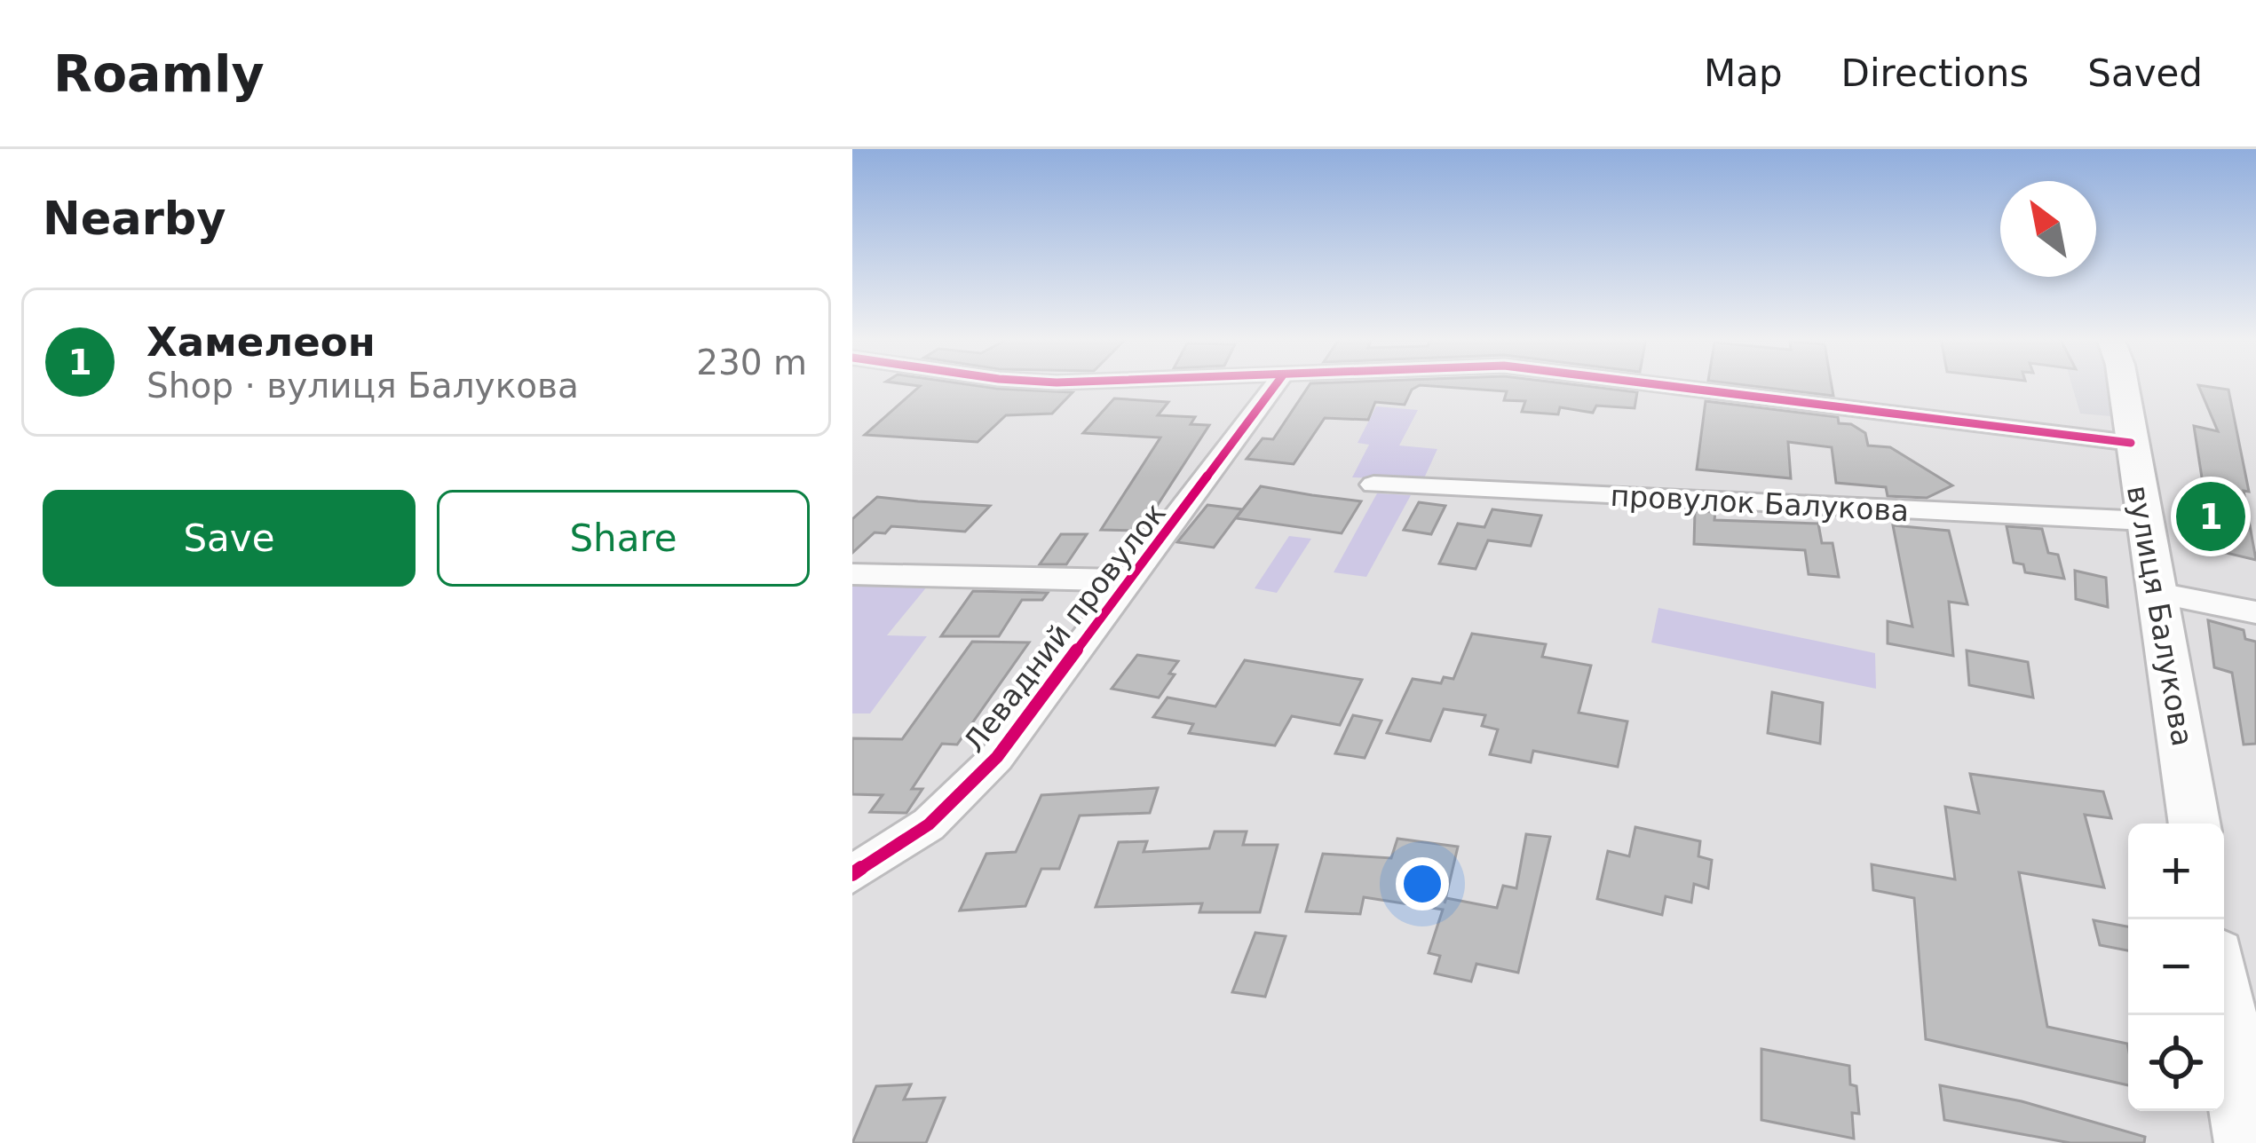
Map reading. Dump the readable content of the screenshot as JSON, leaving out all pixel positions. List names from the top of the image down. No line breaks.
{"streets":{"main road":["вулиця Балукова"],"street":["провулок Балукова","Левадний провулок"]},"crossings":[["провулок Балукова","вулиця Балукова"]],"north":"top left","page":{"header":"Roamly","nav":["Map","Directions","Saved"],"heading":"Nearby","list":[{"mark":"1","name":"Хамелеон","note":"Shop · вулиця Балукова","value":"230 m"}],"buttons":["Save","Share"],"pins":"1","map_buttons":["+","−"]}}
